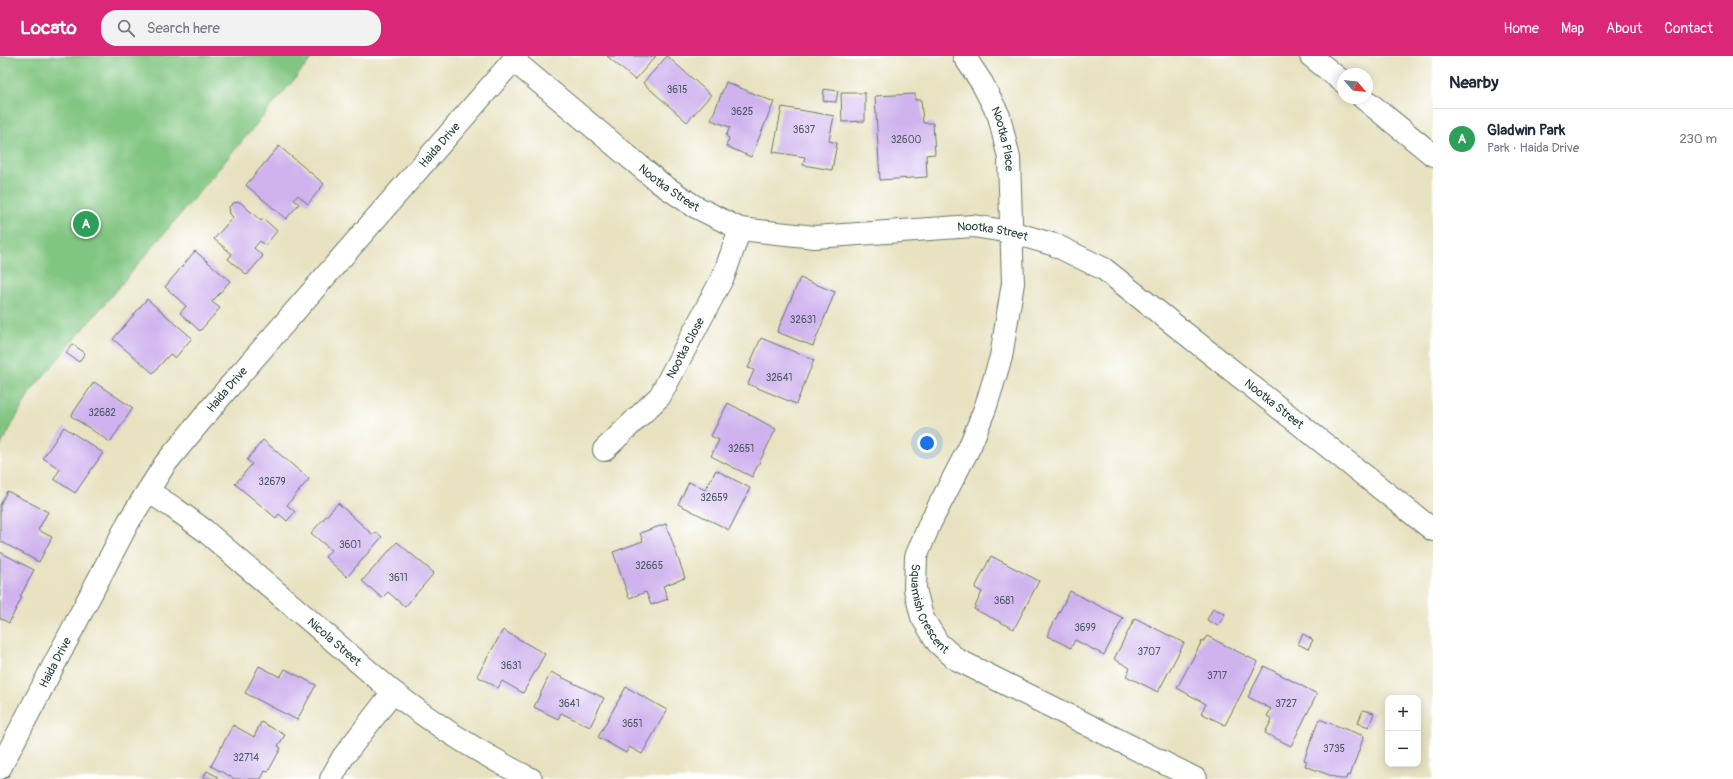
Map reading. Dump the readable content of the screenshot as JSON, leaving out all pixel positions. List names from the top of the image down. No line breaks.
{"streets":{"street":["Nootka Place","Haida Drive","Nootka Street","Nootka Close","Squamish Crescent","Nicola Street"]},"crossings":[["Nootka Place","Nootka Street"],["Nootka Place","Squamish Crescent"],["Haida Drive","Nootka Street"],["Haida Drive","Nicola Street"],["Nootka Street","Nootka Close"],["Nootka Street","Squamish Crescent"]],"house_numbers":["3615","3625","3637","32600","32631","32641","32682","32651","32679","32659","3601","32665","3611","3681","3699","3707","3631","3717","3641","3727","3651","3735","32714"],"north":"bottom right","page":{"header":"Locato","search":"Search here","nav":["Home","Map","About","Contact"],"heading":"Nearby","list":[{"mark":"A","name":"Gladwin Park","note":"Park · Haida Drive","value":"230 m"}],"pins":"A","map_buttons":["+","−"]}}
